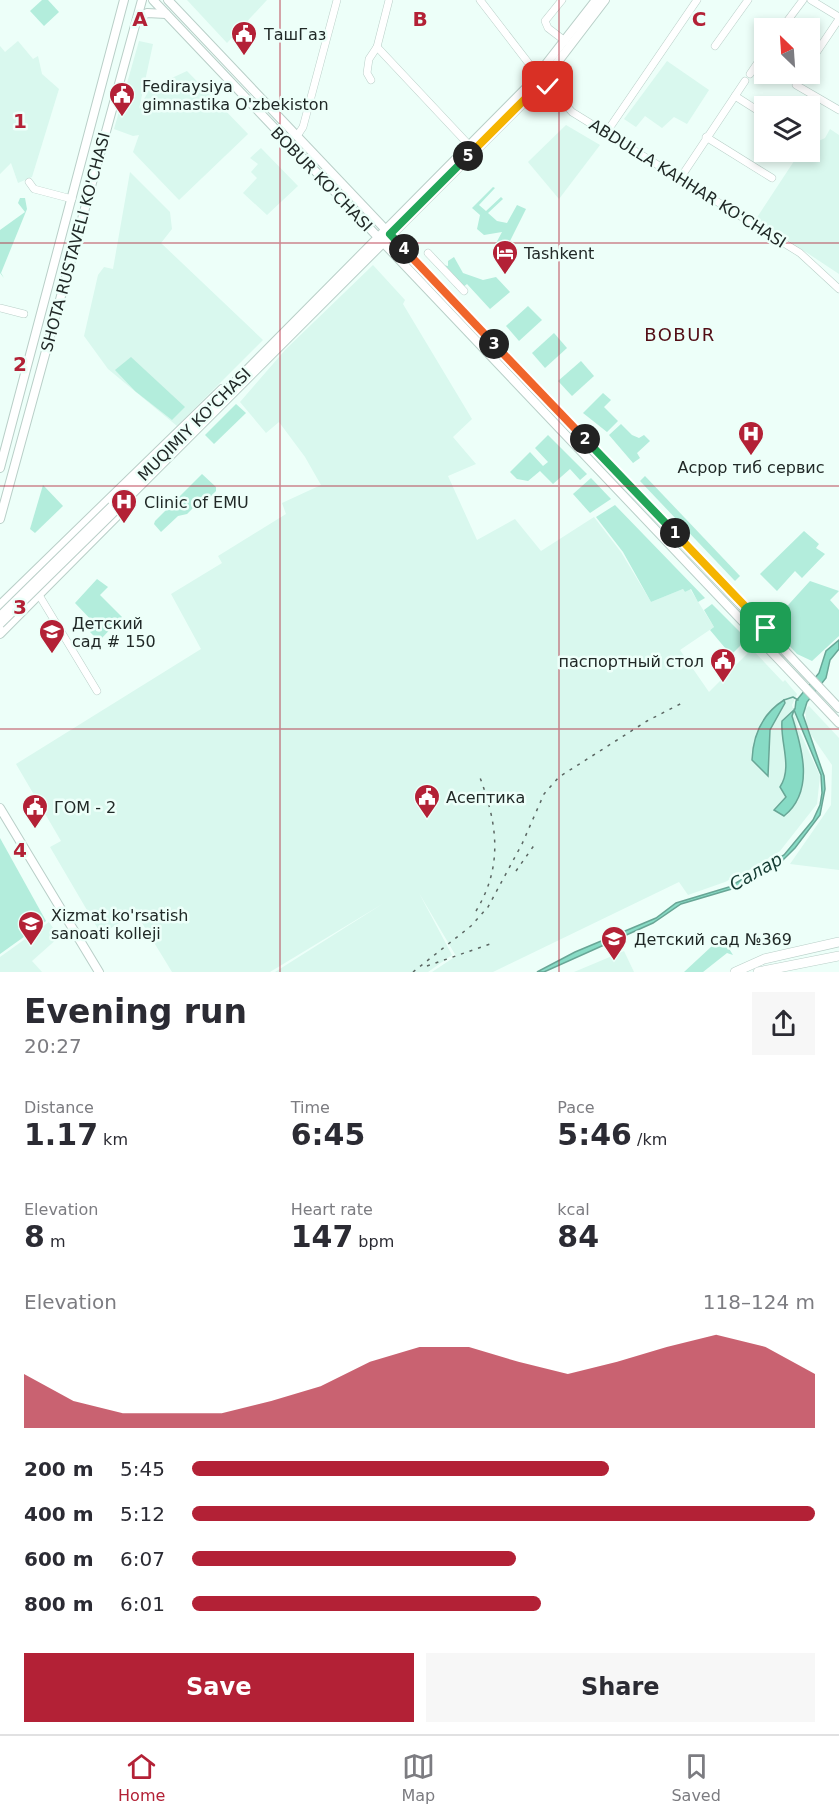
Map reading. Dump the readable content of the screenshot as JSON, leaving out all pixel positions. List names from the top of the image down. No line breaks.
{"streets":{"main road":["BOBUR KO'CHASI","SHOTA RUSTAVELI KO'CHASI","MUQIMIY KO'CHASI"],"street":["ABDULLA KAHHAR KO'CHASI"]},"crossings":[["BOBUR KO'CHASI","MUQIMIY KO'CHASI"]],"districts":["BOBUR"],"water":["Салар"],"places":{"public building":["ТашГаз","Fediraysiya gimnastika O'zbekiston","паспортный стол","Асептика","ГОМ - 2"],"hotel":["Tashkent"],"hospital":["Асрор тиб сервис","Clinic of EMU"],"school or university":["Детский сад # 150","Xizmat ko'rsatish sanoati kolleji","Детский сад №369"]},"north":"top left","page":{"pins":["5","4","3","2","1"],"heading":["Evening run","20:27"],"stats":[["Distance","1.17 km"],["Time","6:45"],["Pace","5:46 /km"],["Elevation","8 m"],["Heart rate","147 bpm"],["kcal","84"]],"chart":["Elevation","118–124 m"],"list":[{"name":"200 m","note":"5:45"},{"name":"400 m","note":"5:12"},{"name":"600 m","note":"6:07"},{"name":"800 m","note":"6:01"}],"buttons":["Save","Share"],"tabs":["Home","Map","Saved"]},"grid":{"columns":["A","B","C"],"rows":["1","2","3","4"]}}
